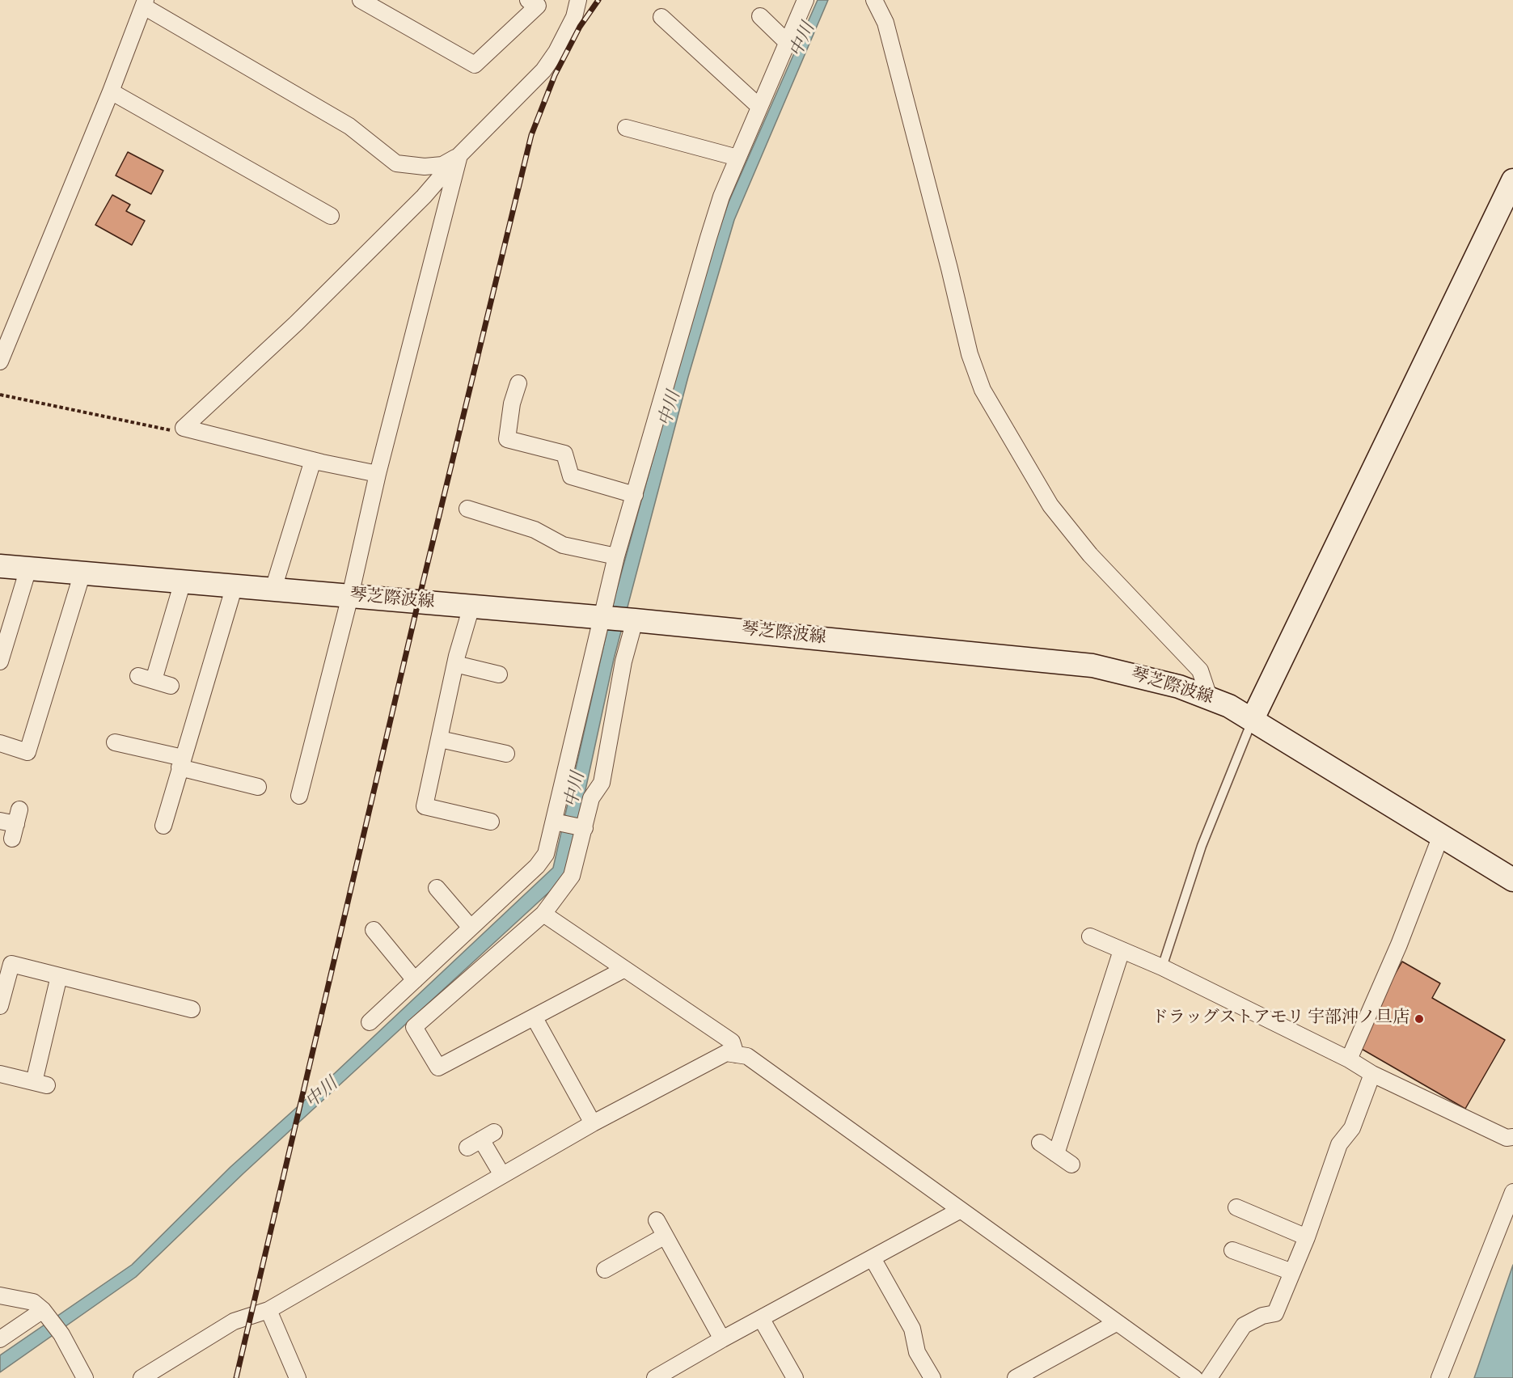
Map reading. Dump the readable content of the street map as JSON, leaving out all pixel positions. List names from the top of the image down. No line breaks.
{"streets":{"main road":["琴芝際波線"]},"water":["中川"],"places":["ドラッグストアモリ 宇部沖ノ旦店"]}
